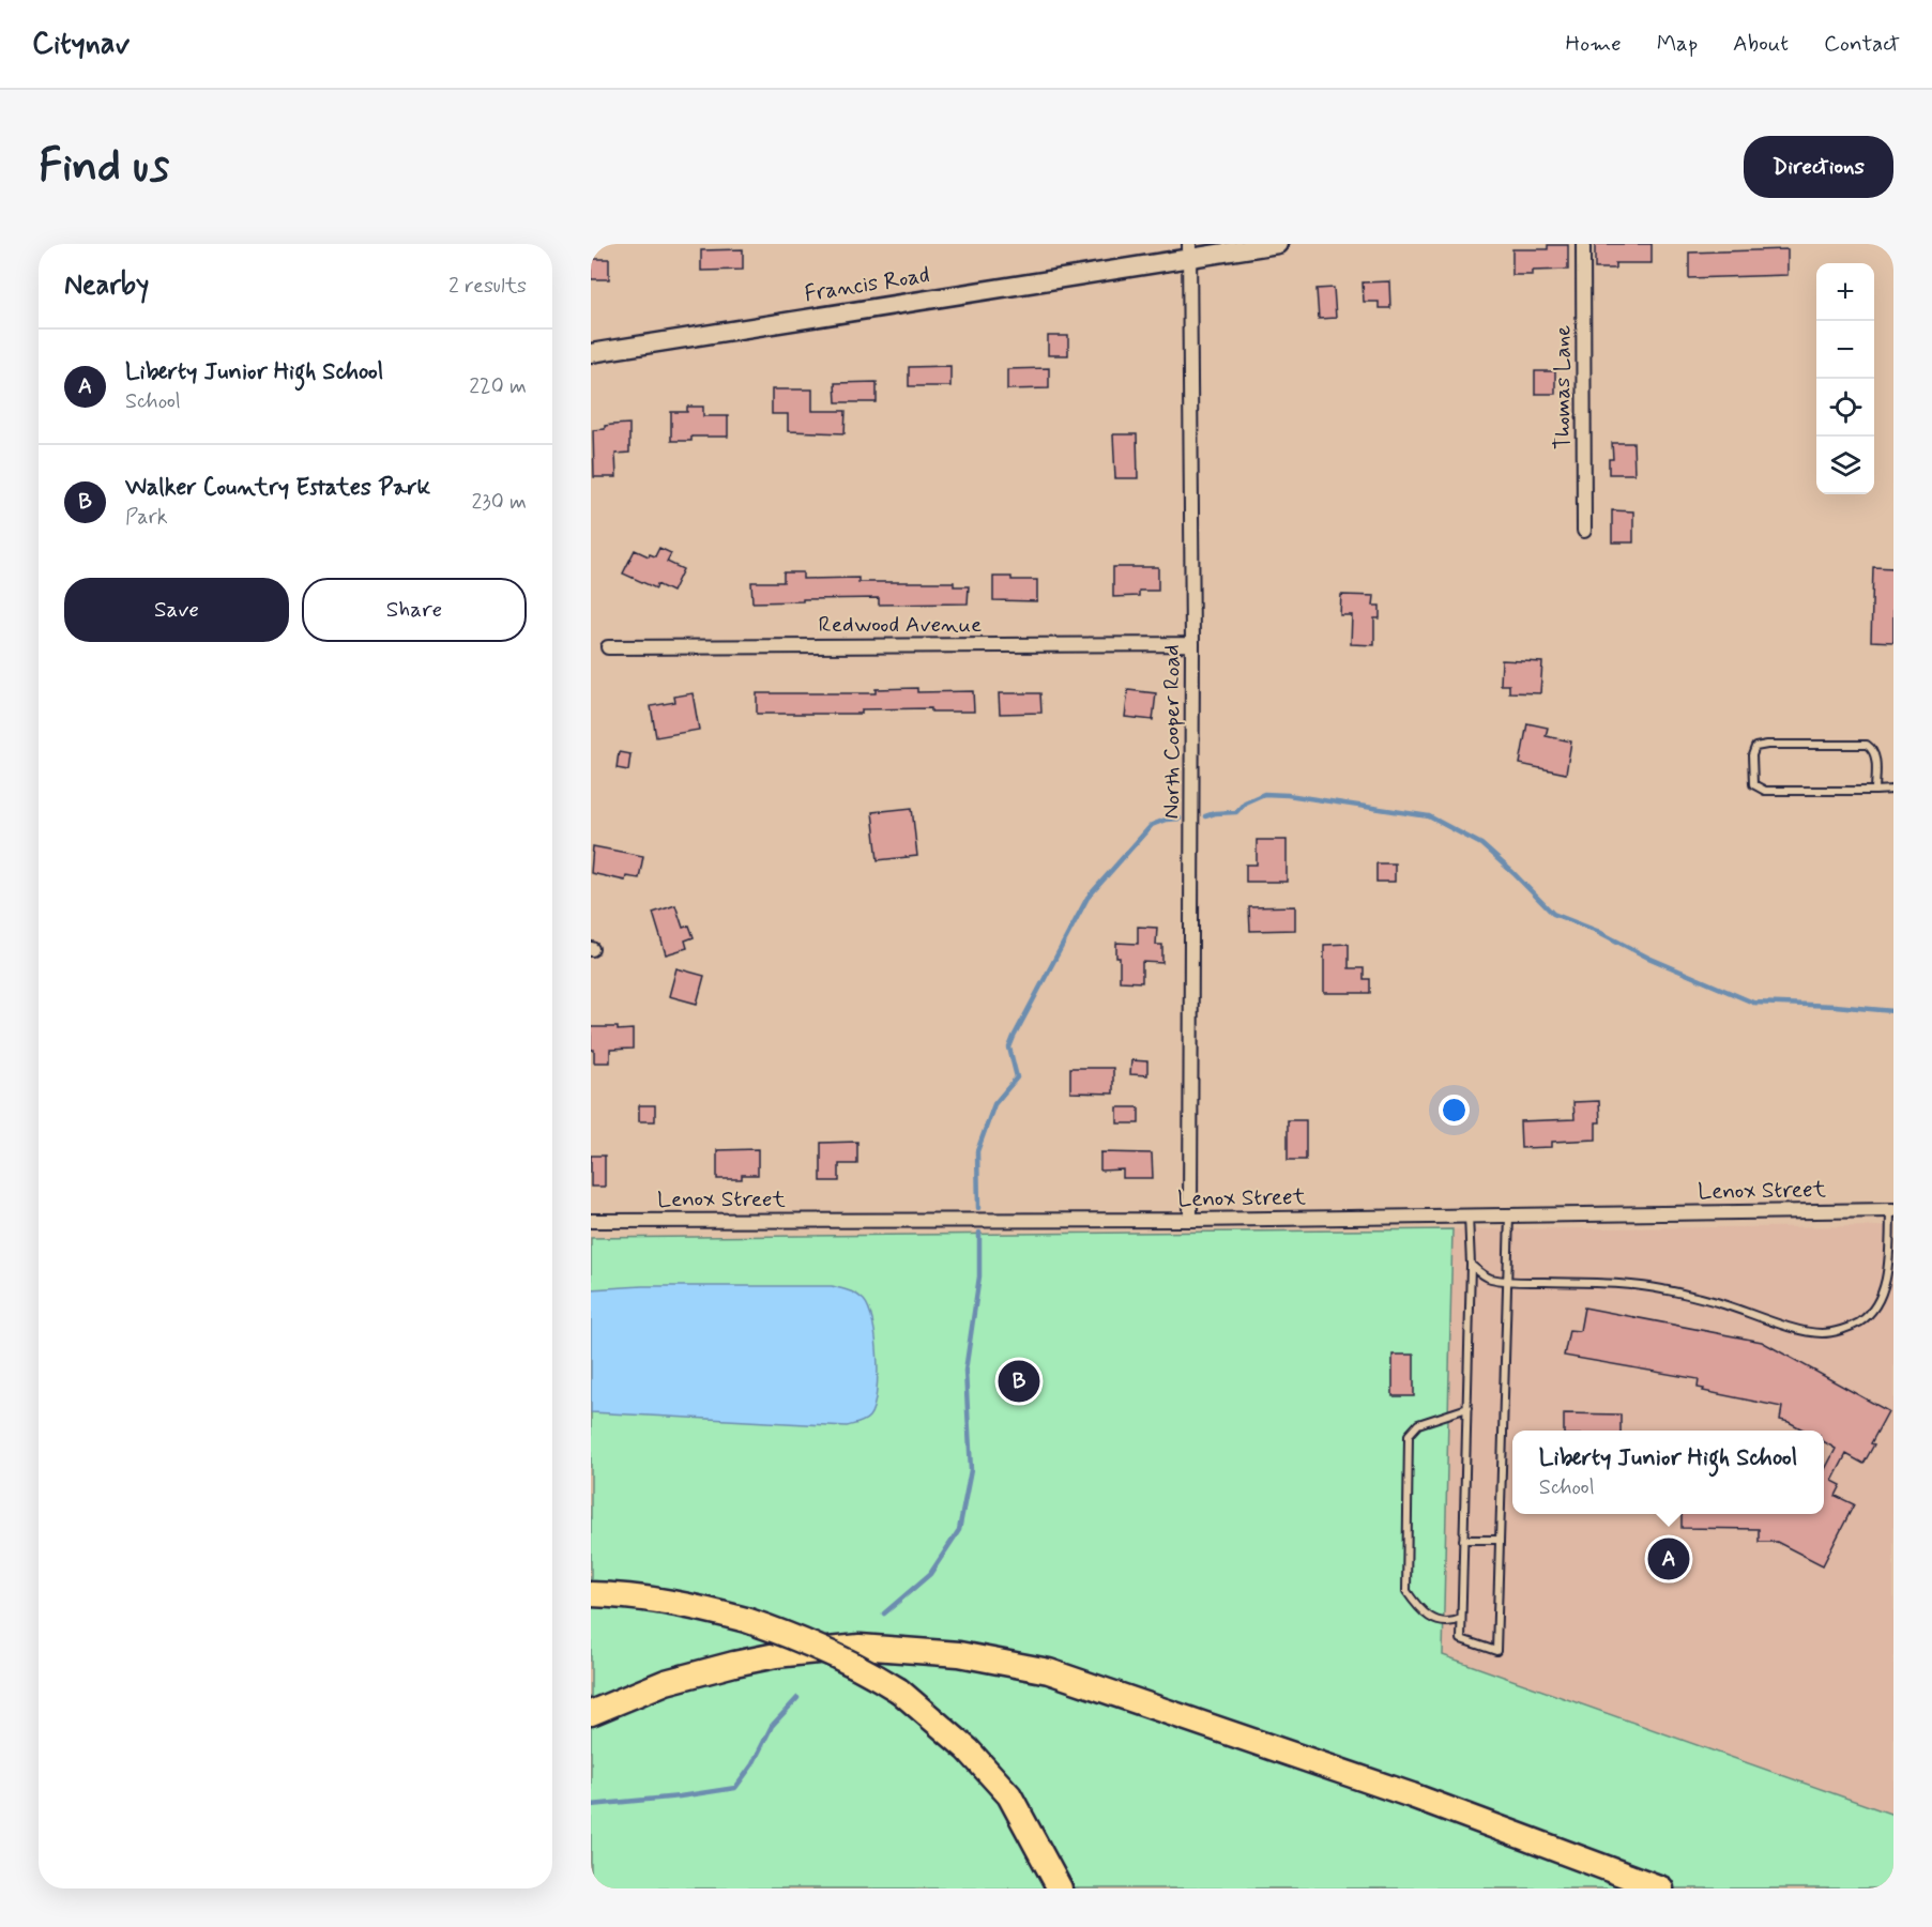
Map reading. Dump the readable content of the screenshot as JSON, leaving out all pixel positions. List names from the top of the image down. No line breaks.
{"streets":{"street":["Francis Road","Thomas Lane","Redwood Avenue","North Cooper Road","Lenox Street"]},"crossings":[["Francis Road","North Cooper Road"],["Redwood Avenue","North Cooper Road"],["North Cooper Road","Lenox Street"]],"page":{"header":"Citynav","nav":["Home","Map","About","Contact"],"buttons":["Directions",["Save","Share"]],"title":"Find us","heading":["Nearby","2 results"],"map_buttons":["+","−"],"list":[{"mark":"A","name":"Liberty Junior High School","note":"School","value":"220 m"},{"mark":"B","name":"Walker Country Estates Park","note":"Park","value":"230 m"}],"pins":["B","A"],"popup":["Liberty Junior High School","School"]}}
